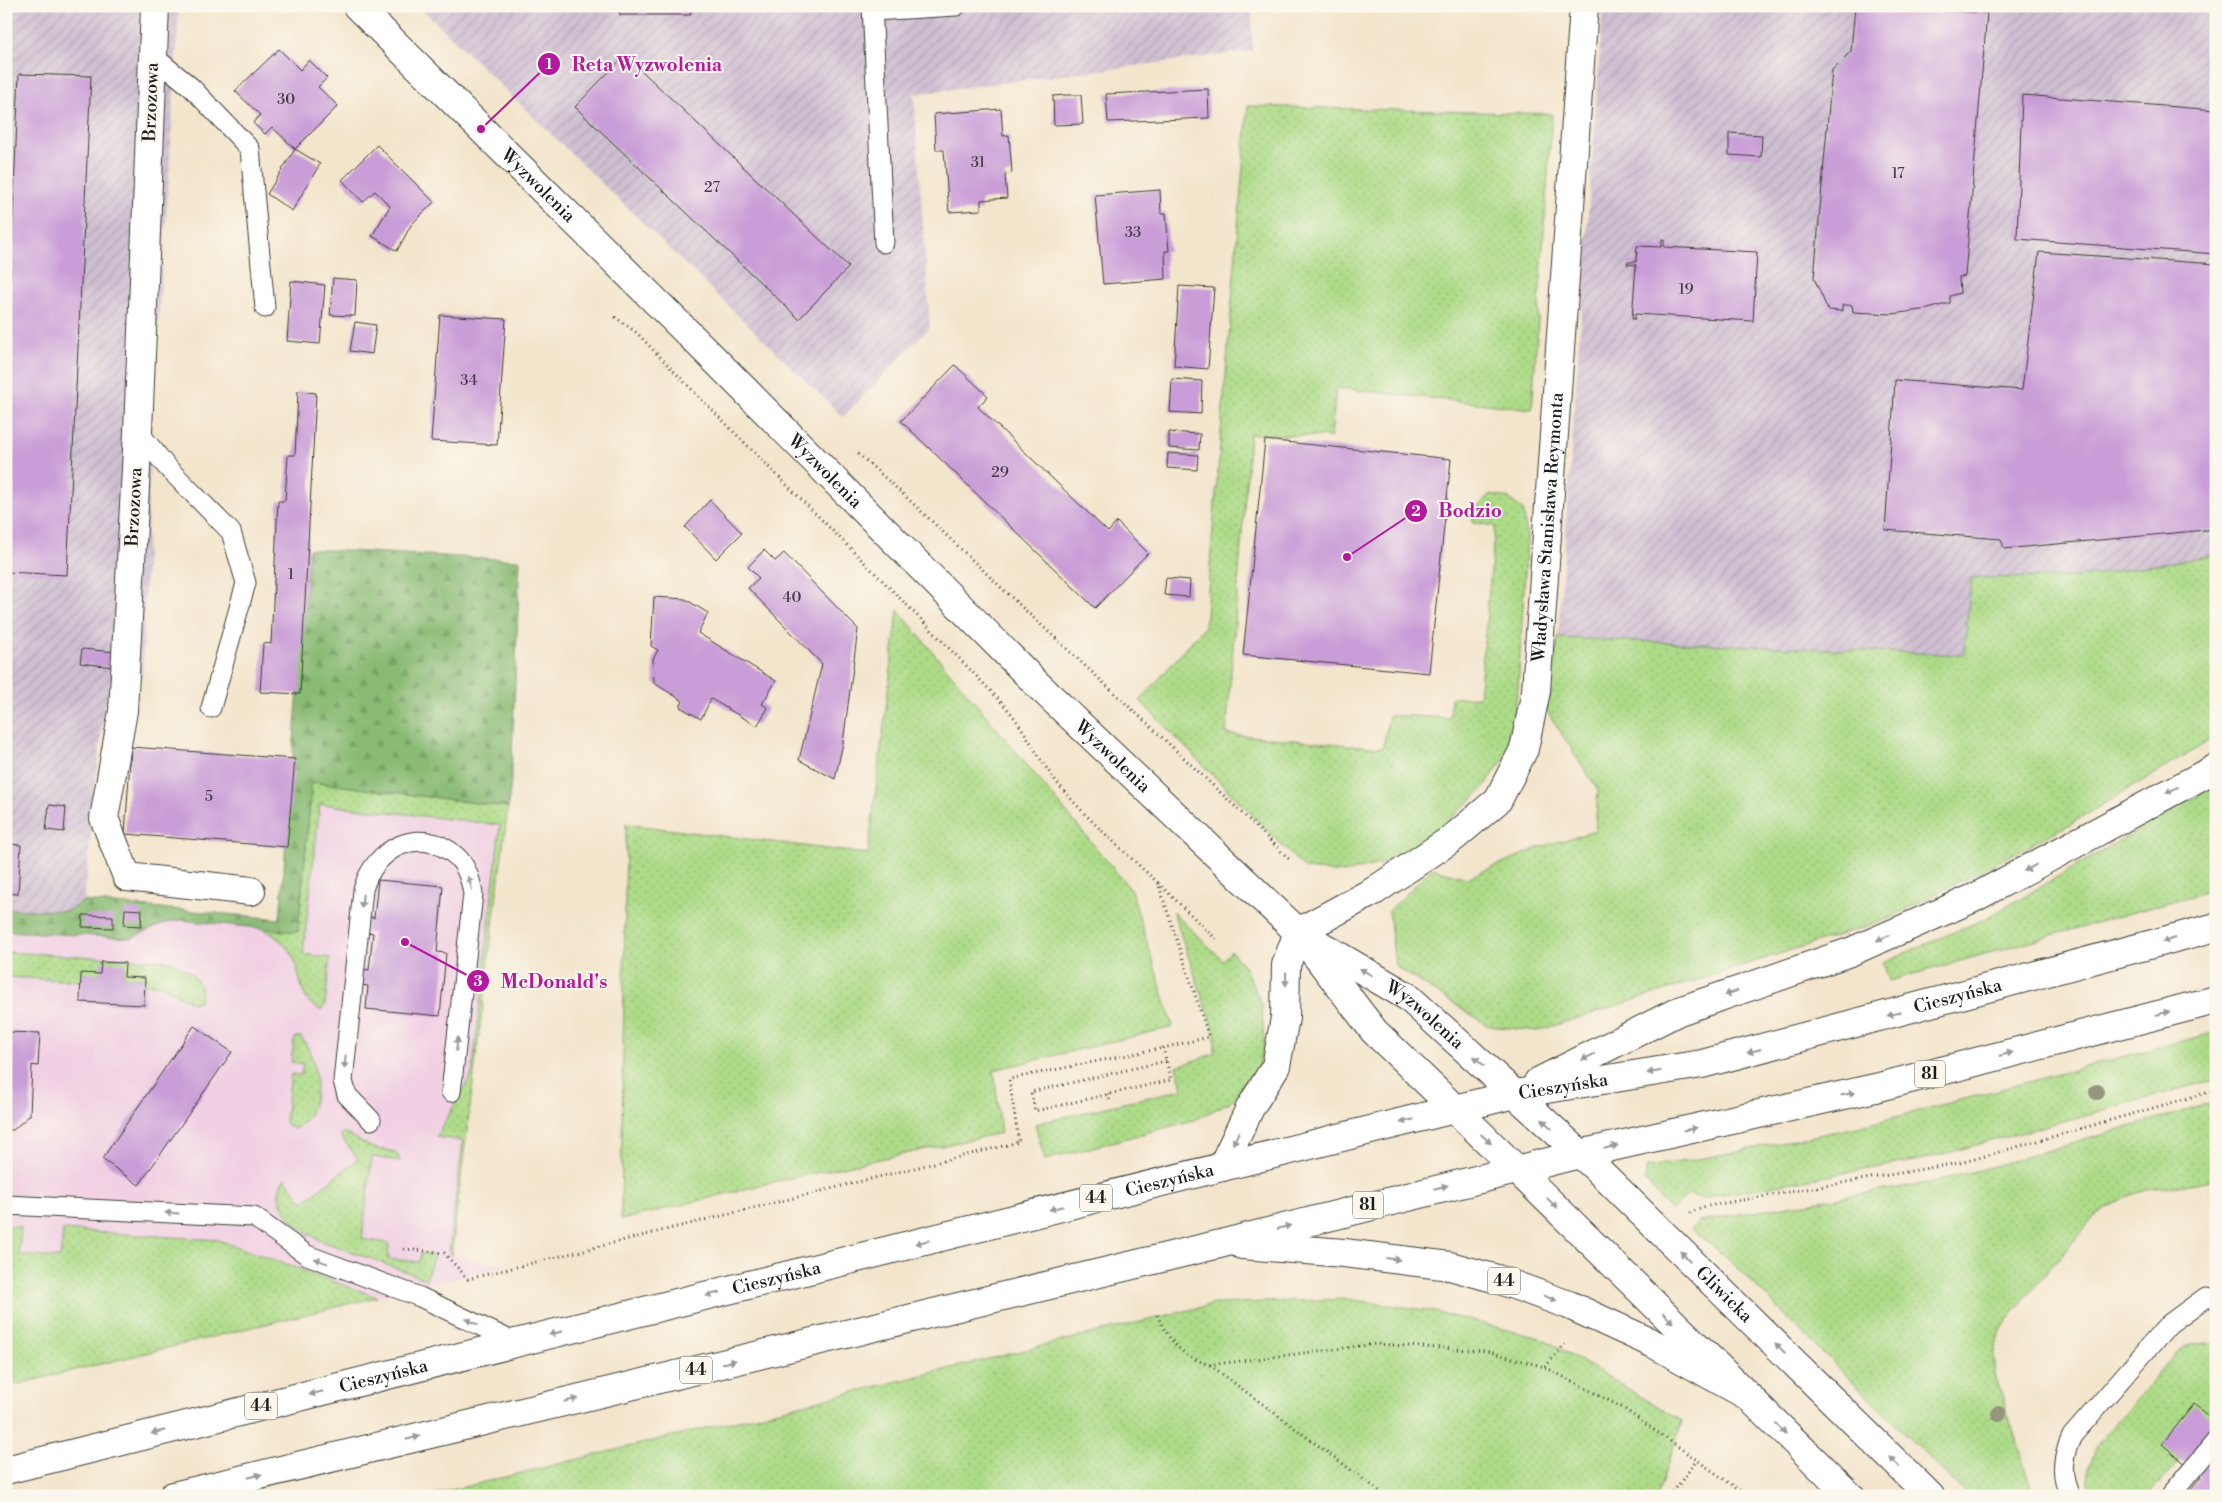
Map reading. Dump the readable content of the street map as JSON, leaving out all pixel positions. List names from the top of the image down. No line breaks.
{"streets":{"main road":["Brzozowa","Wyzwolenia","Władysława Stanisława Reymonta","Cieszyńska","81","44","Gliwicka"]},"crossings":[["Wyzwolenia","Władysława Stanisława Reymonta"],["Wyzwolenia","Cieszyńska"],["Wyzwolenia","44"],["Wyzwolenia","Gliwicka"],["Cieszyńska","44"],["Cieszyńska","Gliwicka"],["81","44"],["81","Gliwicka"]],"places":["Reta Wyzwolenia","Bodzio","McDonald's"],"house_numbers":["30","31","17","27","33","19","34","29","1","40","5"]}
